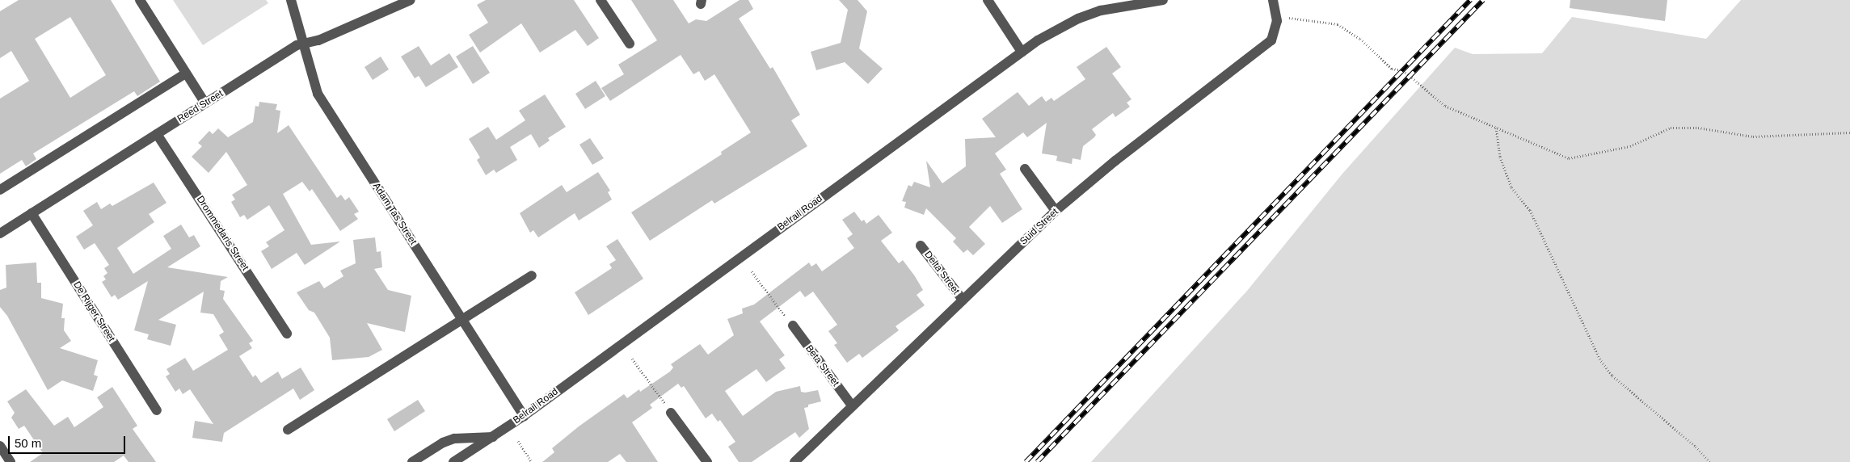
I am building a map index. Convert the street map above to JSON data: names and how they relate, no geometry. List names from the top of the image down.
{
  "streets": {
    "street": [
      "Reed Street",
      "Belrail Road",
      "Adam Tas Street",
      "Suid Street",
      "Drommedaris Street",
      "Delta Street",
      "De Rijger Street",
      "Beta Street"
    ]
  },
  "crossings": [
    ["Reed Street", "Adam Tas Street"],
    ["Reed Street", "Drommedaris Street"],
    ["Reed Street", "De Rijger Street"],
    ["Belrail Road", "Adam Tas Street"],
    ["Suid Street", "Delta Street"],
    ["Suid Street", "Beta Street"]
  ],
  "scale_bar": "50 m"
}
